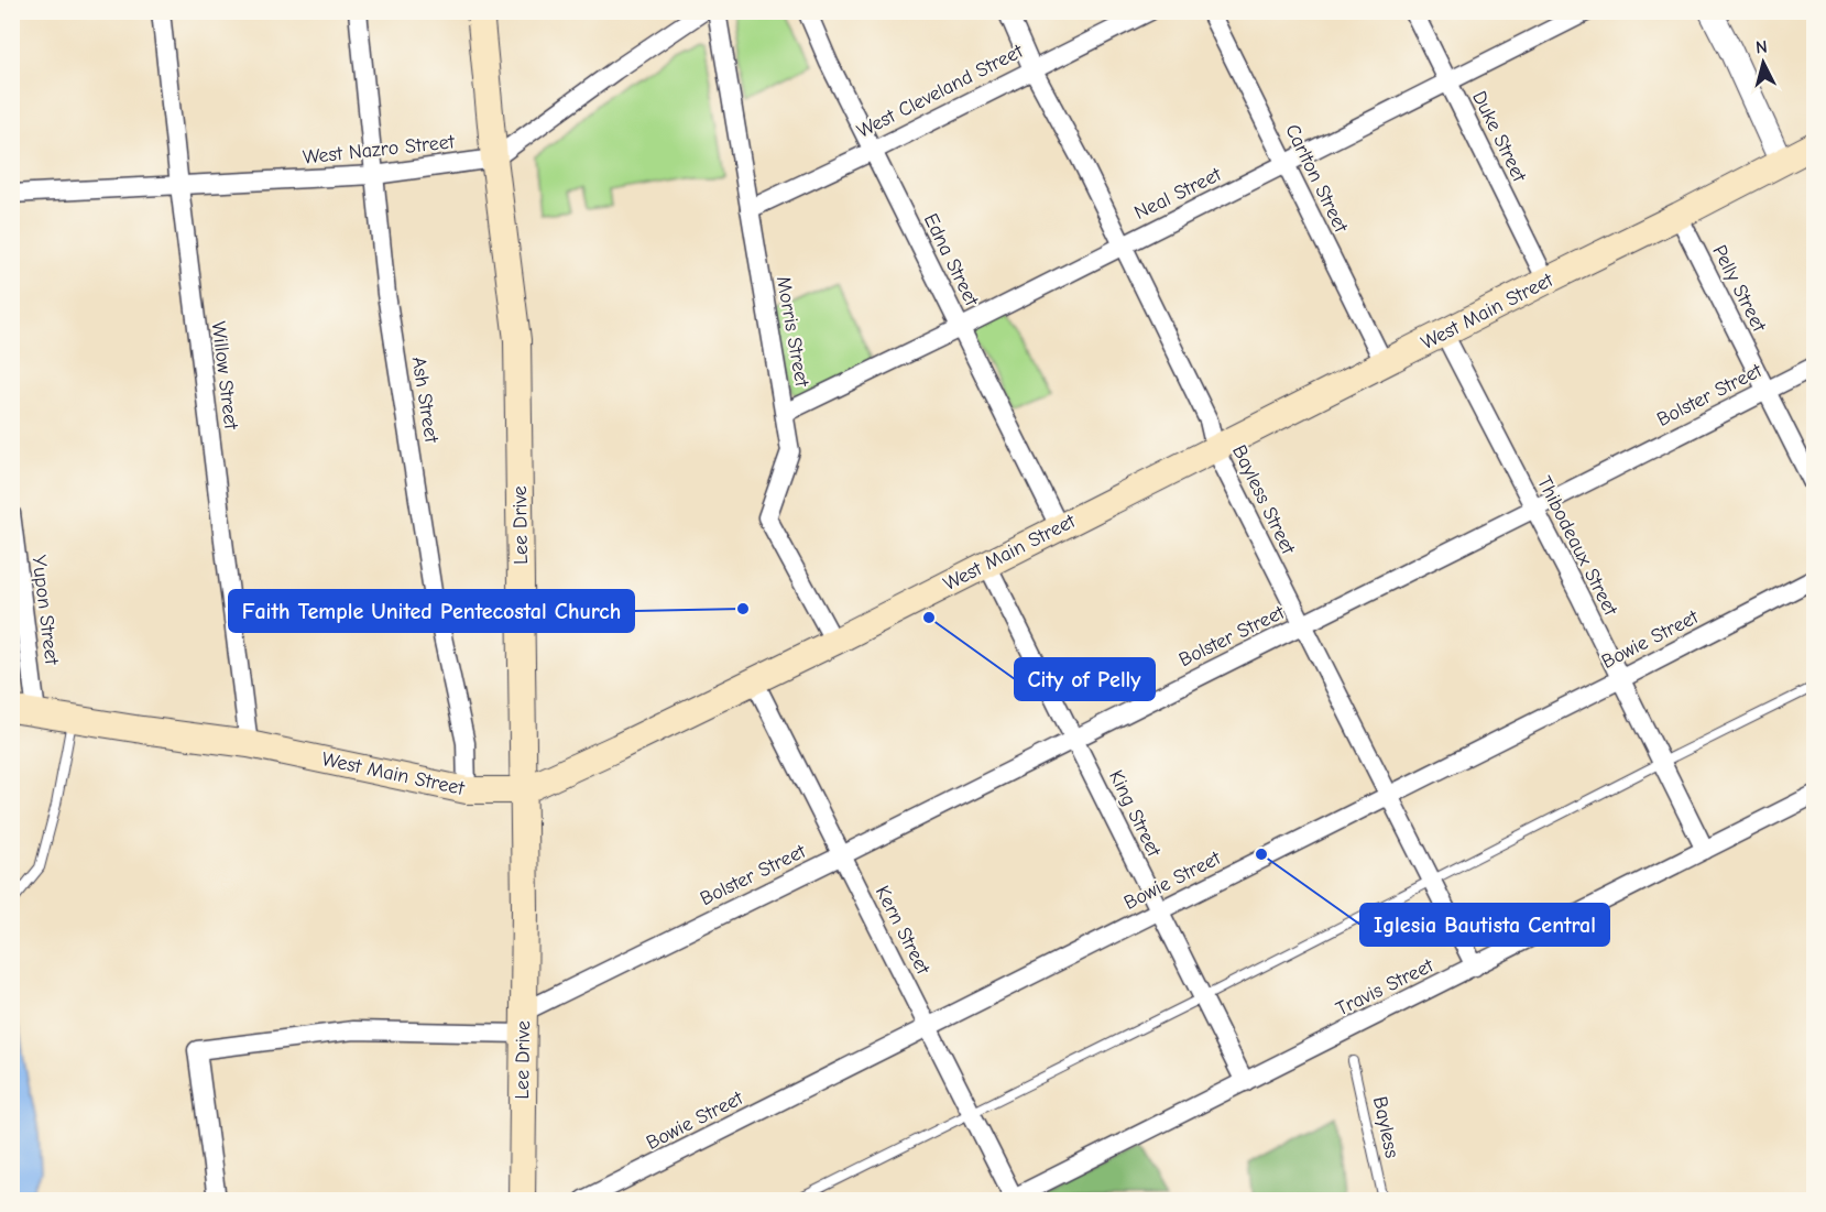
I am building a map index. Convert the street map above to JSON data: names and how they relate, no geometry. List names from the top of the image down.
{
  "streets": {
    "main road": ["West Main Street", "Lee Drive"],
    "street": [
      "West Cleveland Street",
      "Duke Street",
      "West Nazro Street",
      "Carlton Street",
      "Neal Street",
      "Edna Street",
      "Pelly Street",
      "Morris Street",
      "Willow Street",
      "Bolster Street",
      "Ash Street",
      "Bayless Street",
      "Thibodeaux Street",
      "Yupon Street",
      "Bowie Street",
      "King Street",
      "Kern Street",
      "Travis Street"
    ],
    "lane": ["Bayless"]
  },
  "crossings": [
    ["West Cleveland Street", "Edna Street"],
    ["West Cleveland Street", "Morris Street"],
    ["West Cleveland Street", "Bayless Street"],
    ["Duke Street", "Neal Street"],
    ["Duke Street", "West Main Street"],
    ["West Nazro Street", "Willow Street"],
    ["West Nazro Street", "Ash Street"],
    ["West Nazro Street", "Lee Drive"],
    ["Carlton Street", "Neal Street"],
    ["Carlton Street", "West Main Street"],
    ["Neal Street", "Edna Street"],
    ["Neal Street", "Morris Street"],
    ["Neal Street", "Bayless Street"],
    ["Edna Street", "West Main Street"],
    ["Pelly Street", "West Main Street"],
    ["Pelly Street", "Bolster Street"],
    ["West Main Street", "Morris Street"],
    ["West Main Street", "Willow Street"],
    ["West Main Street", "Ash Street"],
    ["West Main Street", "Bayless Street"],
    ["West Main Street", "Lee Drive"],
    ["West Main Street", "Thibodeaux Street"],
    ["West Main Street", "Yupon Street"],
    ["West Main Street", "King Street"],
    ["West Main Street", "Kern Street"],
    ["Bolster Street", "Bayless Street"],
    ["Bolster Street", "Lee Drive"],
    ["Bolster Street", "Thibodeaux Street"],
    ["Bolster Street", "King Street"],
    ["Bolster Street", "Kern Street"],
    ["Bayless Street", "Bowie Street"],
    ["Bayless Street", "Travis Street"],
    ["Thibodeaux Street", "Bowie Street"],
    ["Thibodeaux Street", "Travis Street"],
    ["Bowie Street", "King Street"],
    ["Bowie Street", "Kern Street"],
    ["King Street", "Travis Street"],
    ["Kern Street", "Travis Street"]
  ],
  "places": ["Faith Temple United Pentecostal Church", "City of Pelly", "Iglesia Bautista Central"],
  "north": "top"
}
